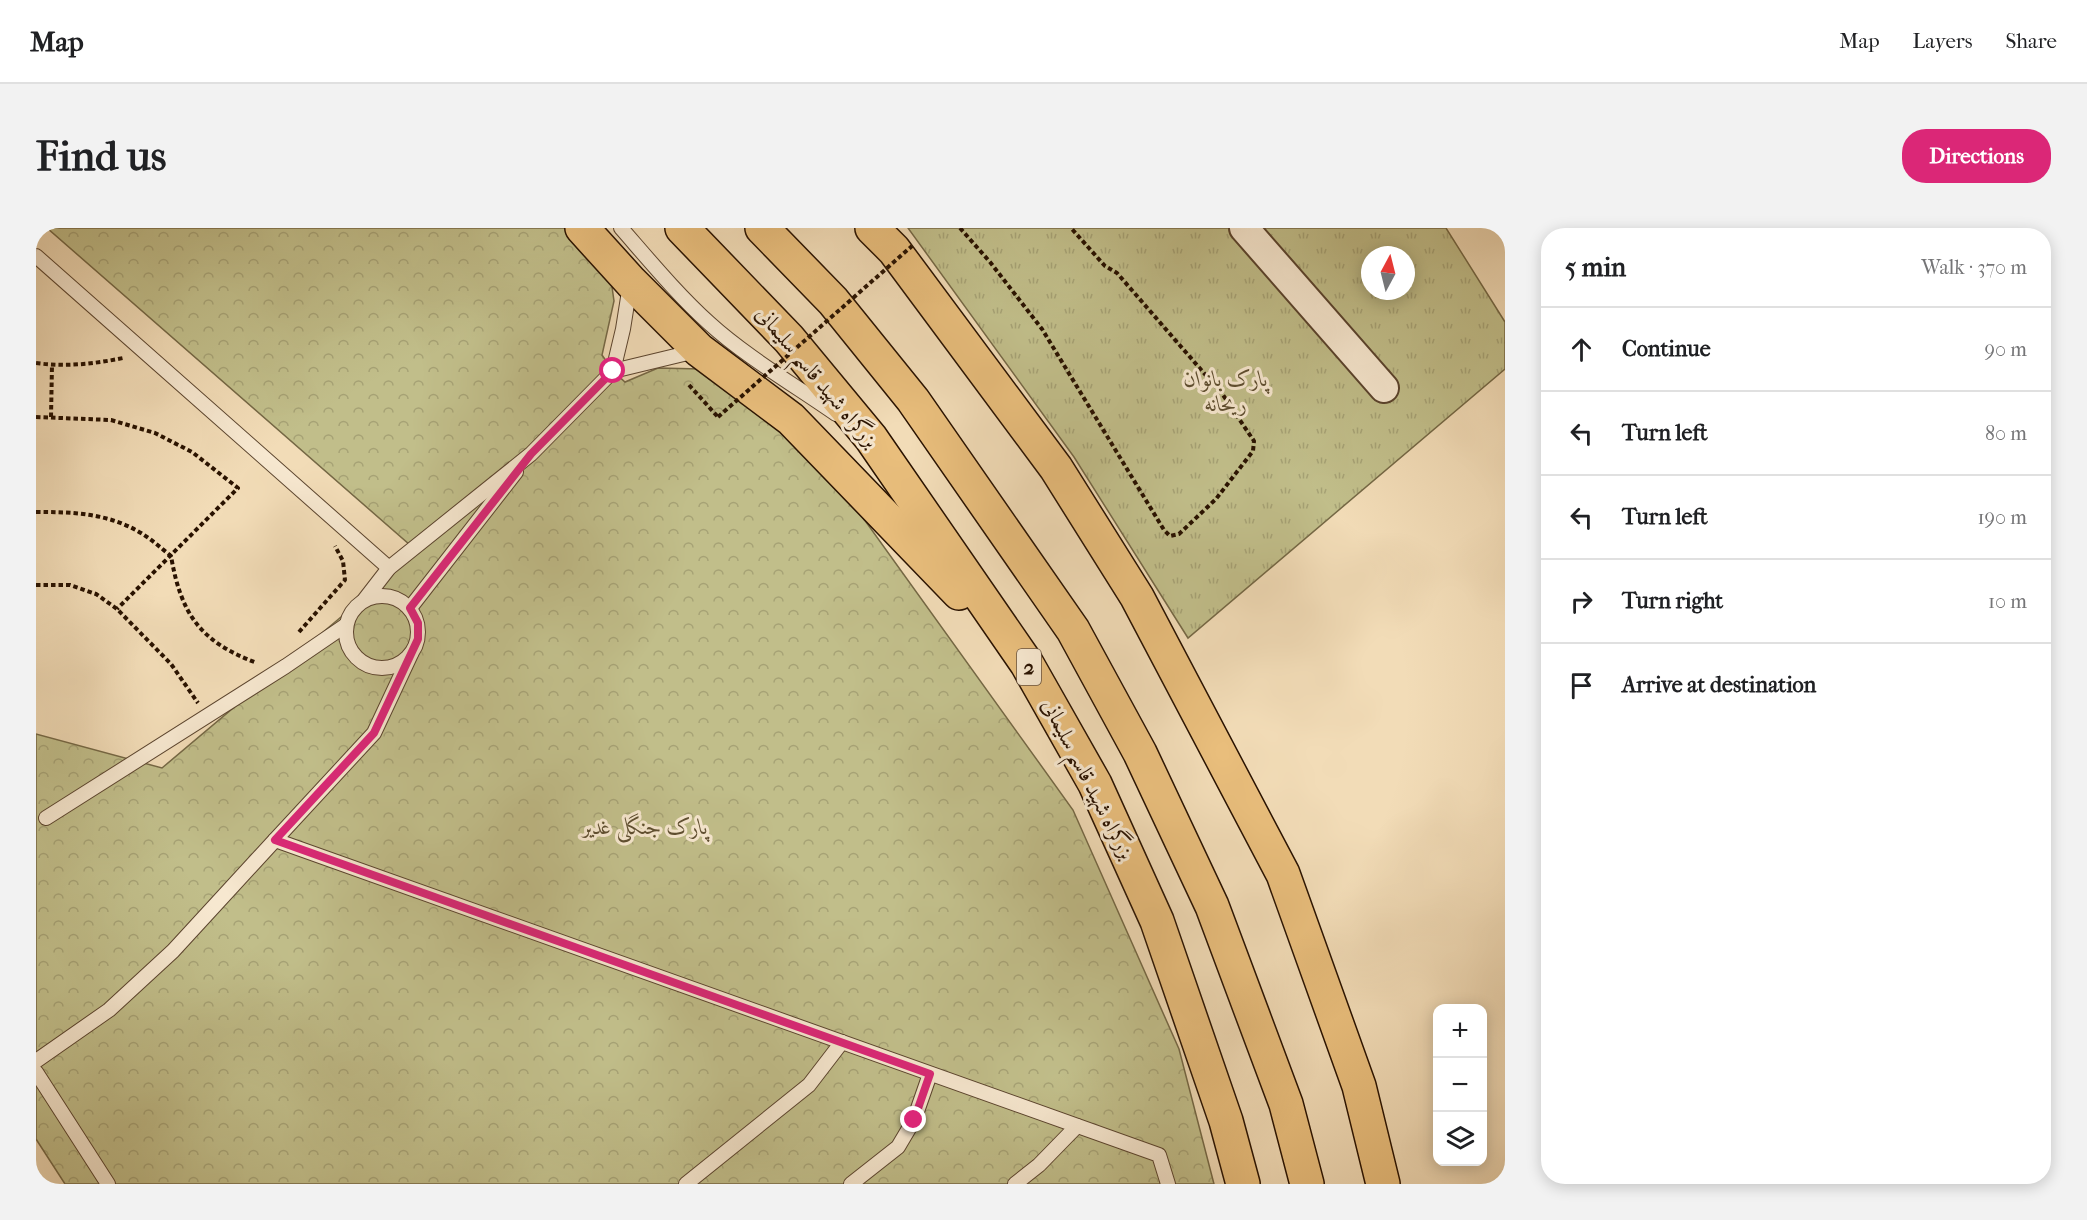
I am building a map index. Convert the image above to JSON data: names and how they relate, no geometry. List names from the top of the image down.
{
  "streets": {
    "highway": ["بزرگراه شهید قاسم سلیمانی", "2"]
  },
  "parks": ["پارک بانوان ریحانه", "پارک جنگلی غدیر"],
  "north": "top",
  "page": {
    "header": "Map",
    "nav": ["Map", "Layers", "Share"],
    "buttons": "Directions",
    "title": "Find us",
    "heading": ["5 min", "Walk · 370 m"],
    "list": [
      ["Continue", "90 m"],
      ["Turn left", "80 m"],
      ["Turn left", "190 m"],
      ["Turn right", "10 m"],
      "Arrive at destination"
    ],
    "map_buttons": ["+", "−"]
  }
}
